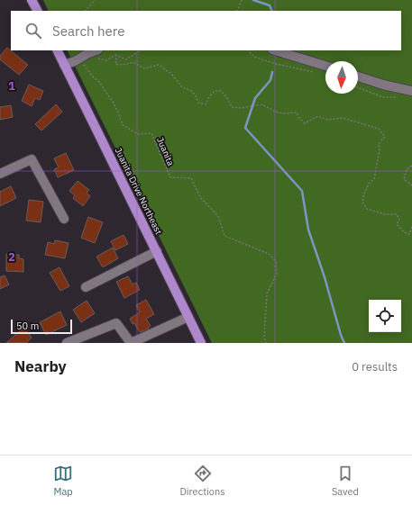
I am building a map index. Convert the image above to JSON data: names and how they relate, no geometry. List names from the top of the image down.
{
  "streets": {
    "main road": ["Juanita Drive Northeast"],
    "path": ["Juanita"]
  },
  "scale_bar": "50 m",
  "north": "bottom",
  "page": {
    "search": "Search here",
    "scale": "50 m",
    "heading": ["Nearby", "0 results"],
    "nav": ["Map", "Directions", "Saved"]
  },
  "grid": {
    "rows": ["1", "2"]
  }
}
